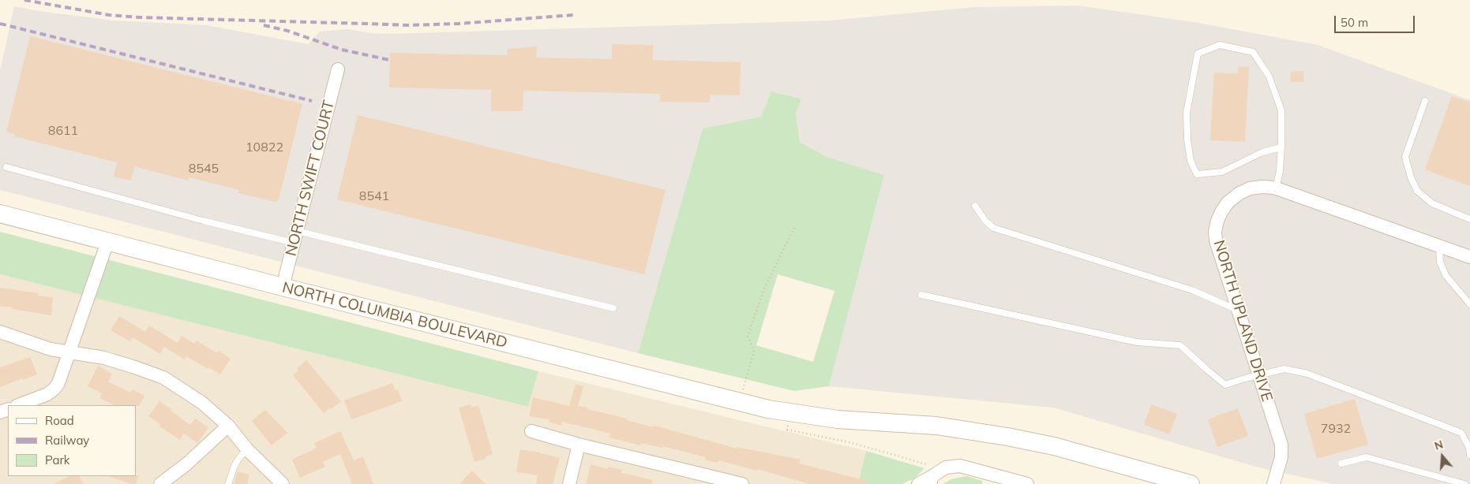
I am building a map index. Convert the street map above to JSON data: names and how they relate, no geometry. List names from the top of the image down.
{
  "streets": {
    "main road": ["NORTH COLUMBIA BOULEVARD"],
    "street": ["NORTH SWIFT COURT", "NORTH UPLAND DRIVE"]
  },
  "crossings": [
    ["NORTH SWIFT COURT", "NORTH COLUMBIA BOULEVARD"]
  ],
  "house_numbers": [
    "8611",
    "10822",
    "8545",
    "8541",
    "7932"
  ],
  "legend": ["Road", "Railway", "Park"],
  "scale_bar": "50 m",
  "north": "top"
}
